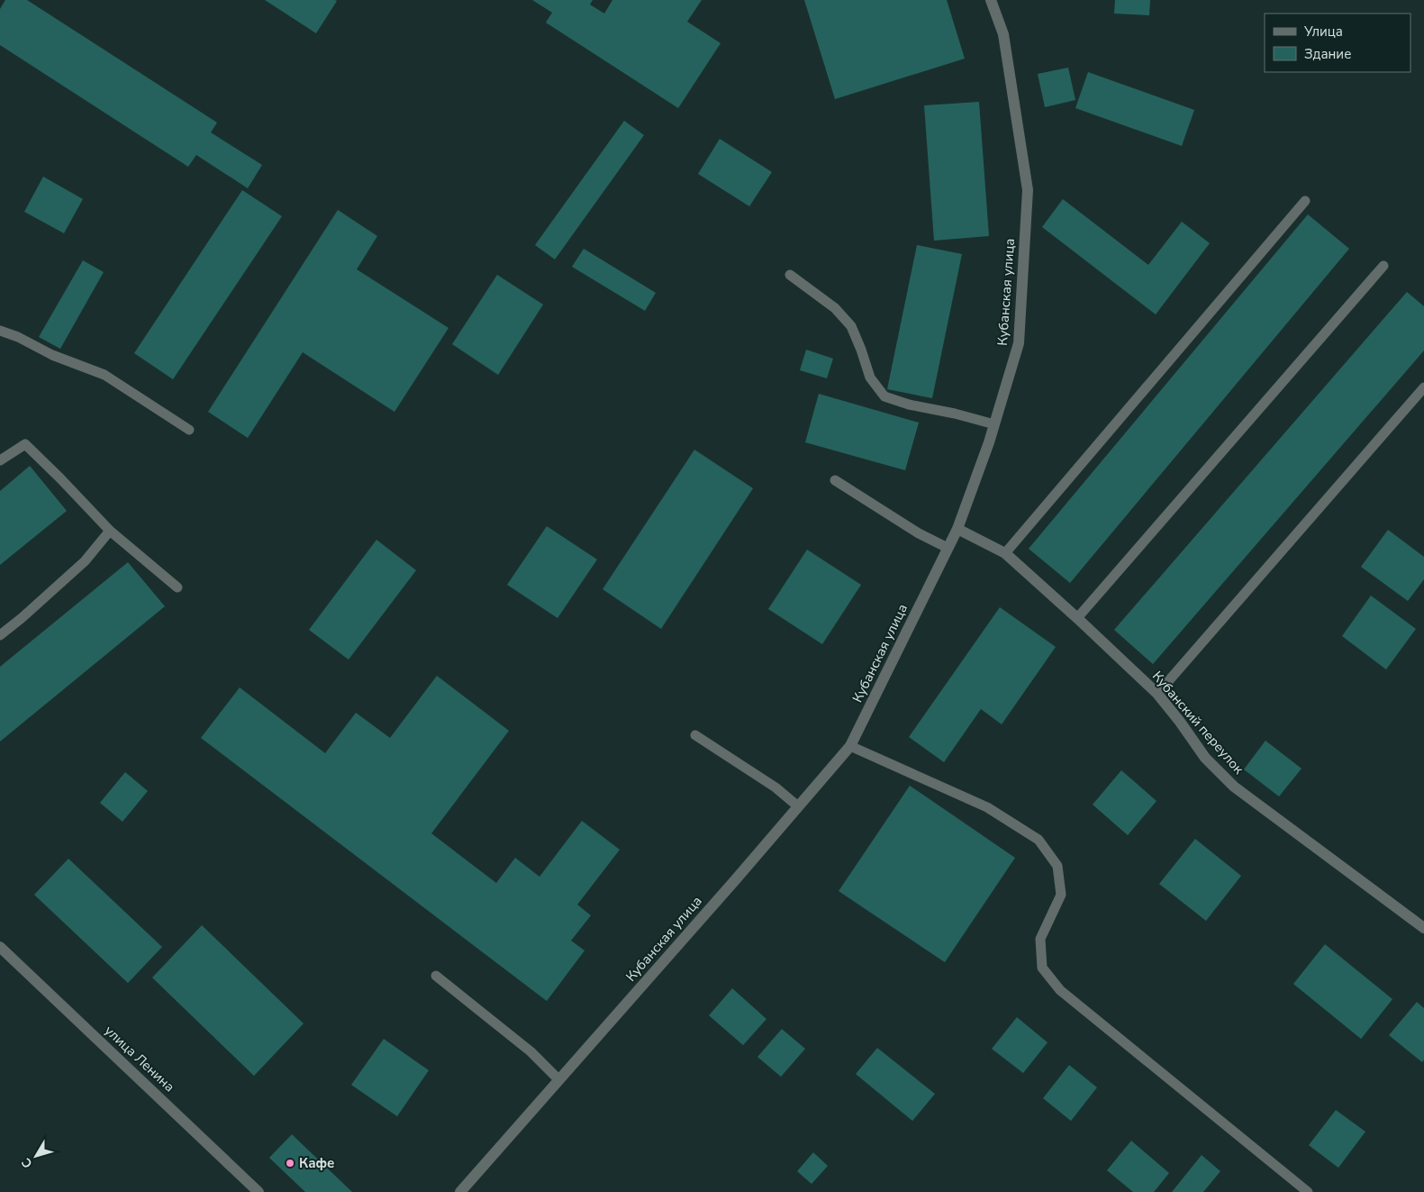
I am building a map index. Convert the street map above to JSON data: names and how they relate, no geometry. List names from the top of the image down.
{
  "streets": {
    "street": ["Кубанская улица", "Кубанский переулок", "улица Ленина"]
  },
  "crossings": [
    ["Кубанская улица", "Кубанский переулок"]
  ],
  "places": ["Кафе"],
  "legend": ["Улица", "Здание"],
  "north": "bottom left"
}
